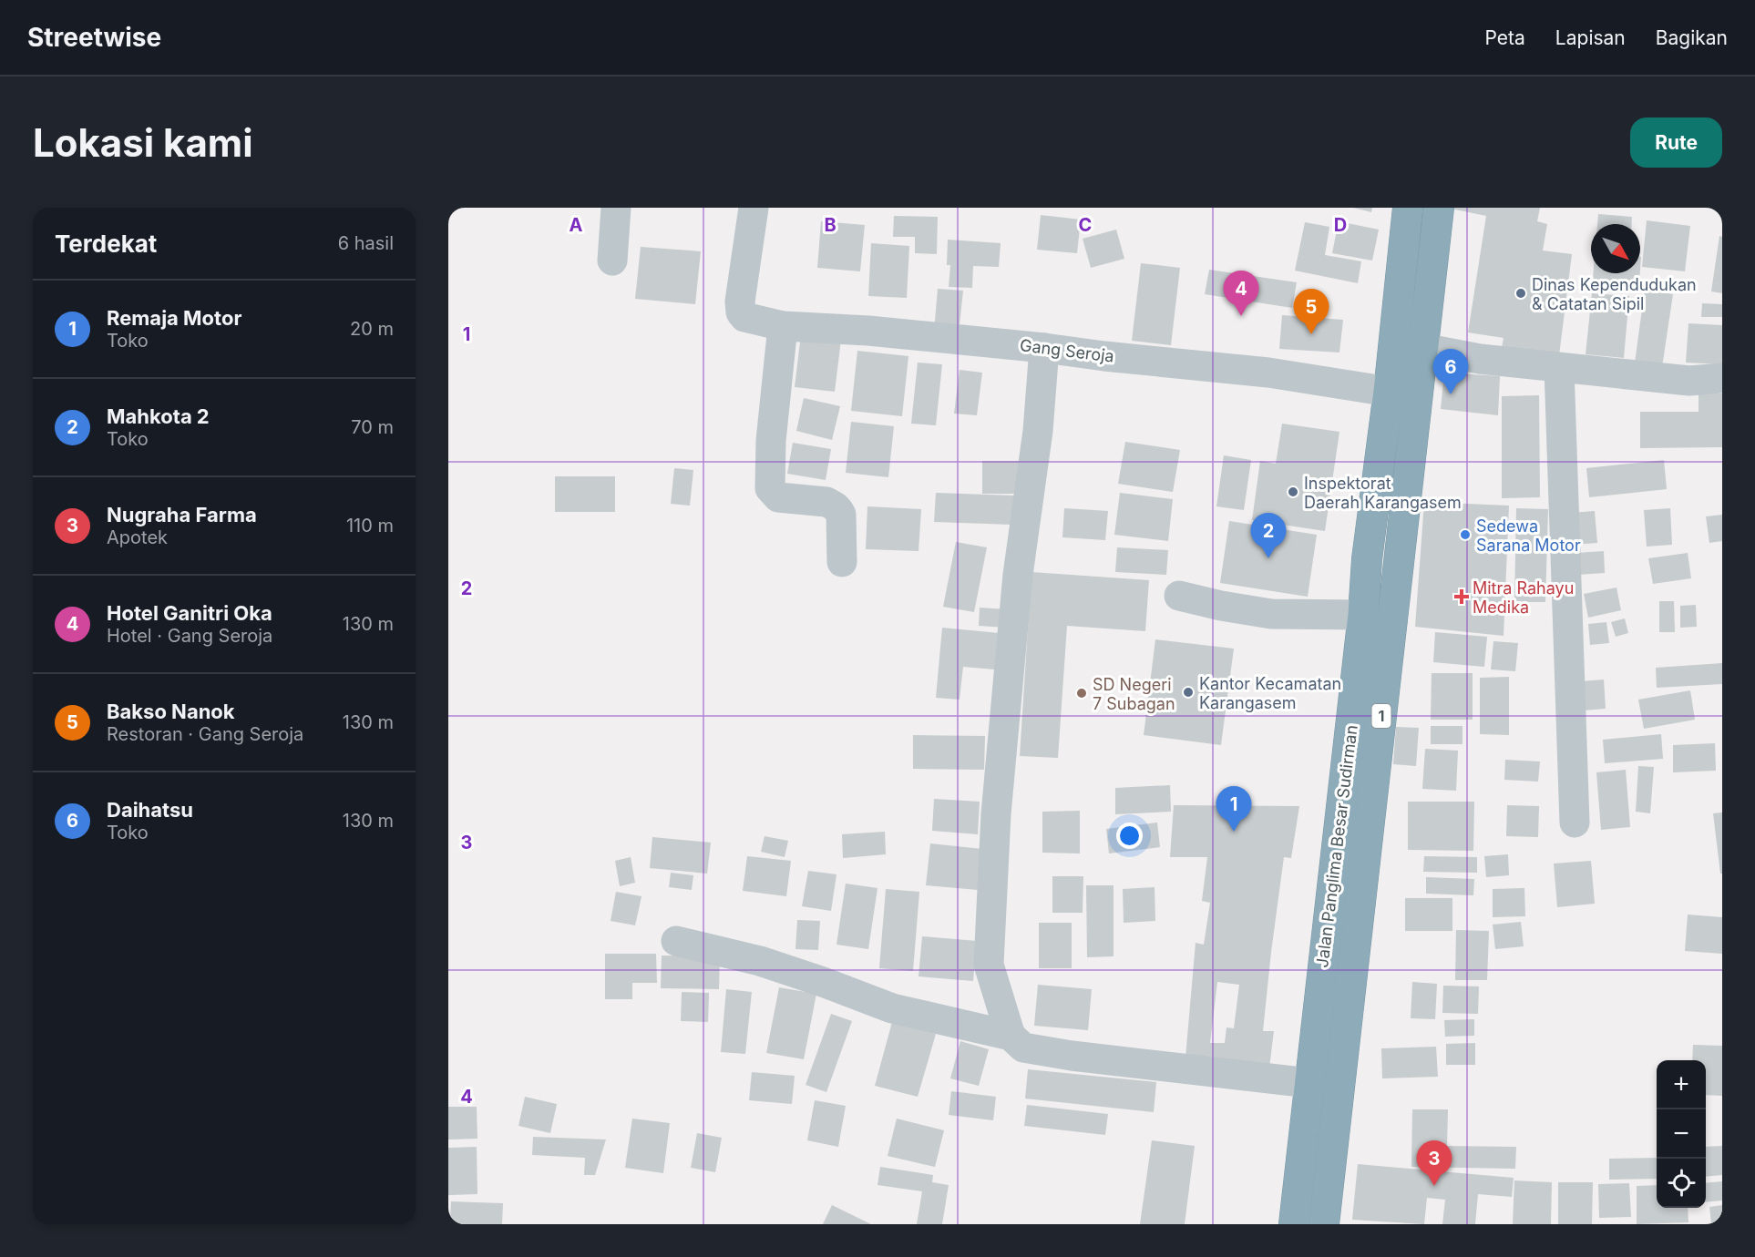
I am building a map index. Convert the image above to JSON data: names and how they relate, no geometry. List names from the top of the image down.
{
  "streets": {
    "highway": ["1", "Jalan Panglima Besar Sudirman"],
    "street": ["Gang Seroja"]
  },
  "crossings": [
    ["Gang Seroja", "Jalan Panglima Besar Sudirman"]
  ],
  "places": {
    "other": [
      "Dinas Kependudukan & Catatan Sipil",
      "Inspektorat Daerah Karangasem",
      "Sedewa Sarana Motor",
      "Kantor Kecamatan Karangasem",
      "SD Negeri 7 Subagan"
    ],
    "health": ["Mitra Rahayu Medika"]
  },
  "north": "bottom right",
  "page": {
    "header": "Streetwise",
    "nav": ["Peta", "Lapisan", "Bagikan"],
    "buttons": "Rute",
    "title": "Lokasi kami",
    "heading": ["Terdekat", "6 hasil"],
    "pins": [
      "4",
      "5",
      "6",
      "2",
      "1",
      "3"
    ],
    "list": [
      {
        "mark": "1",
        "name": "Remaja Motor",
        "note": "Toko",
        "value": "20 m"
      },
      {
        "mark": "2",
        "name": "Mahkota 2",
        "note": "Toko",
        "value": "70 m"
      },
      {
        "mark": "3",
        "name": "Nugraha Farma",
        "note": "Apotek",
        "value": "110 m"
      },
      {
        "mark": "4",
        "name": "Hotel Ganitri Oka",
        "note": "Hotel · Gang Seroja",
        "value": "130 m"
      },
      {
        "mark": "5",
        "name": "Bakso Nanok",
        "note": "Restoran · Gang Seroja",
        "value": "130 m"
      },
      {
        "mark": "6",
        "name": "Daihatsu",
        "note": "Toko",
        "value": "130 m"
      }
    ],
    "map_buttons": ["+", "−"]
  },
  "grid": {
    "columns": [
      "A",
      "B",
      "C",
      "D"
    ],
    "rows": [
      "1",
      "2",
      "3",
      "4"
    ]
  }
}
